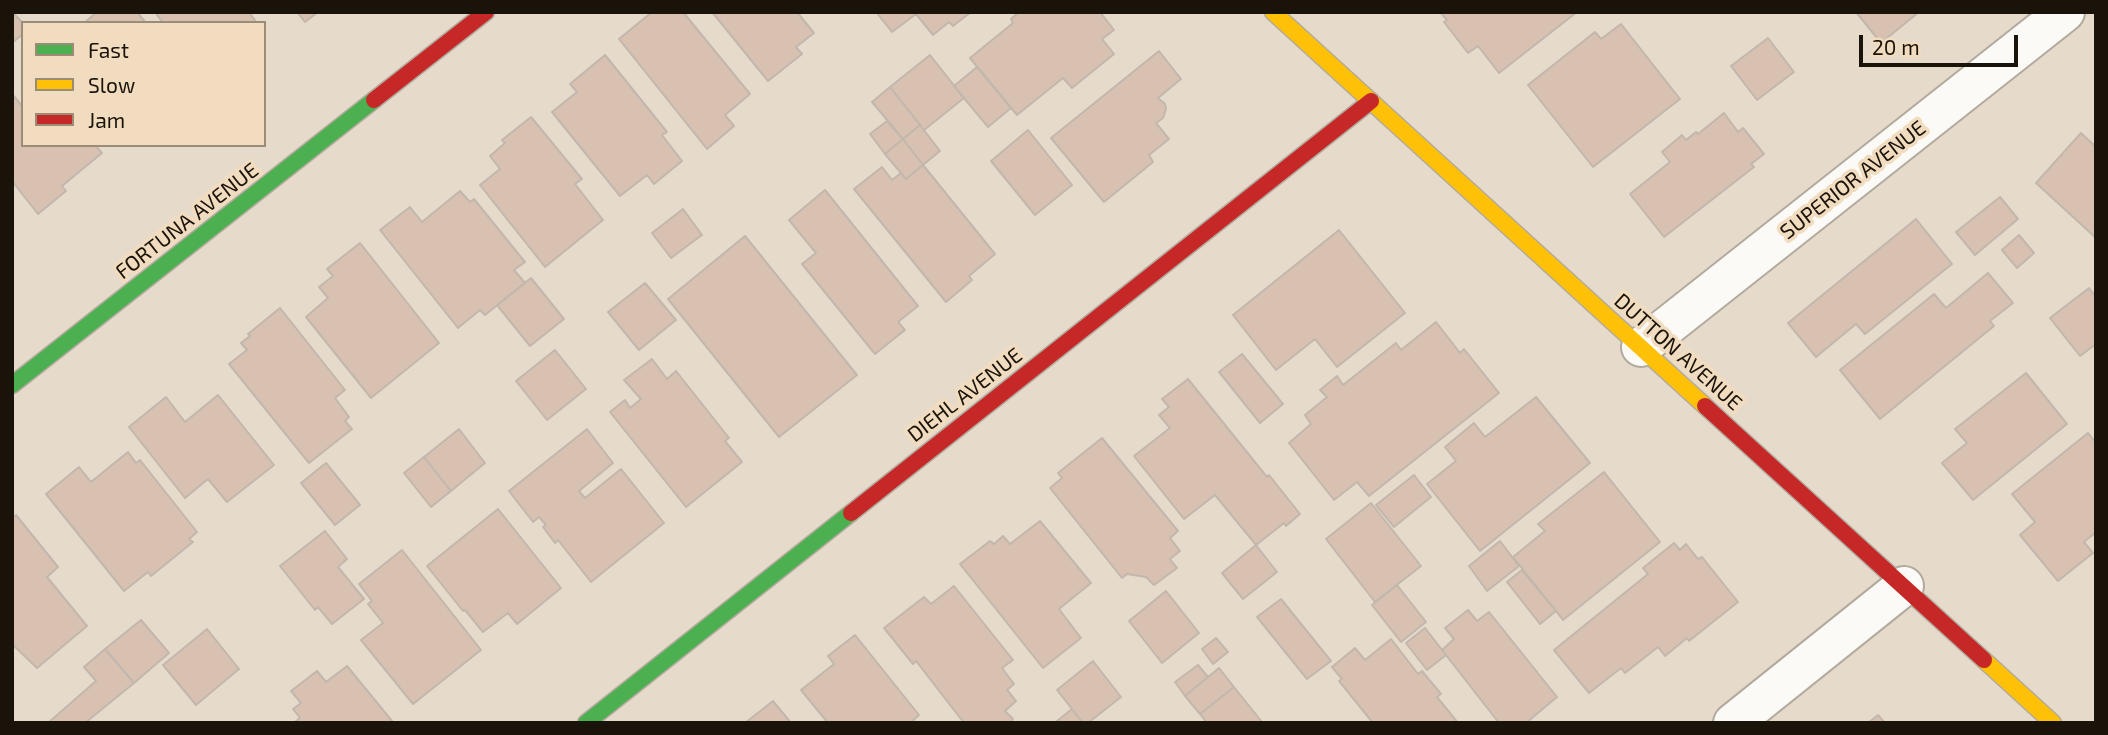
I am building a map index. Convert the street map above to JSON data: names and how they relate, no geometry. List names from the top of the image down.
{
  "streets": {
    "street": [
      "SUPERIOR AVENUE",
      "FORTUNA AVENUE",
      "DUTTON AVENUE",
      "DIEHL AVENUE"
    ]
  },
  "crossings": [
    ["SUPERIOR AVENUE", "DUTTON AVENUE"],
    ["DUTTON AVENUE", "DIEHL AVENUE"]
  ],
  "legend": ["Fast", "Slow", "Jam"],
  "scale_bar": "20 m"
}
